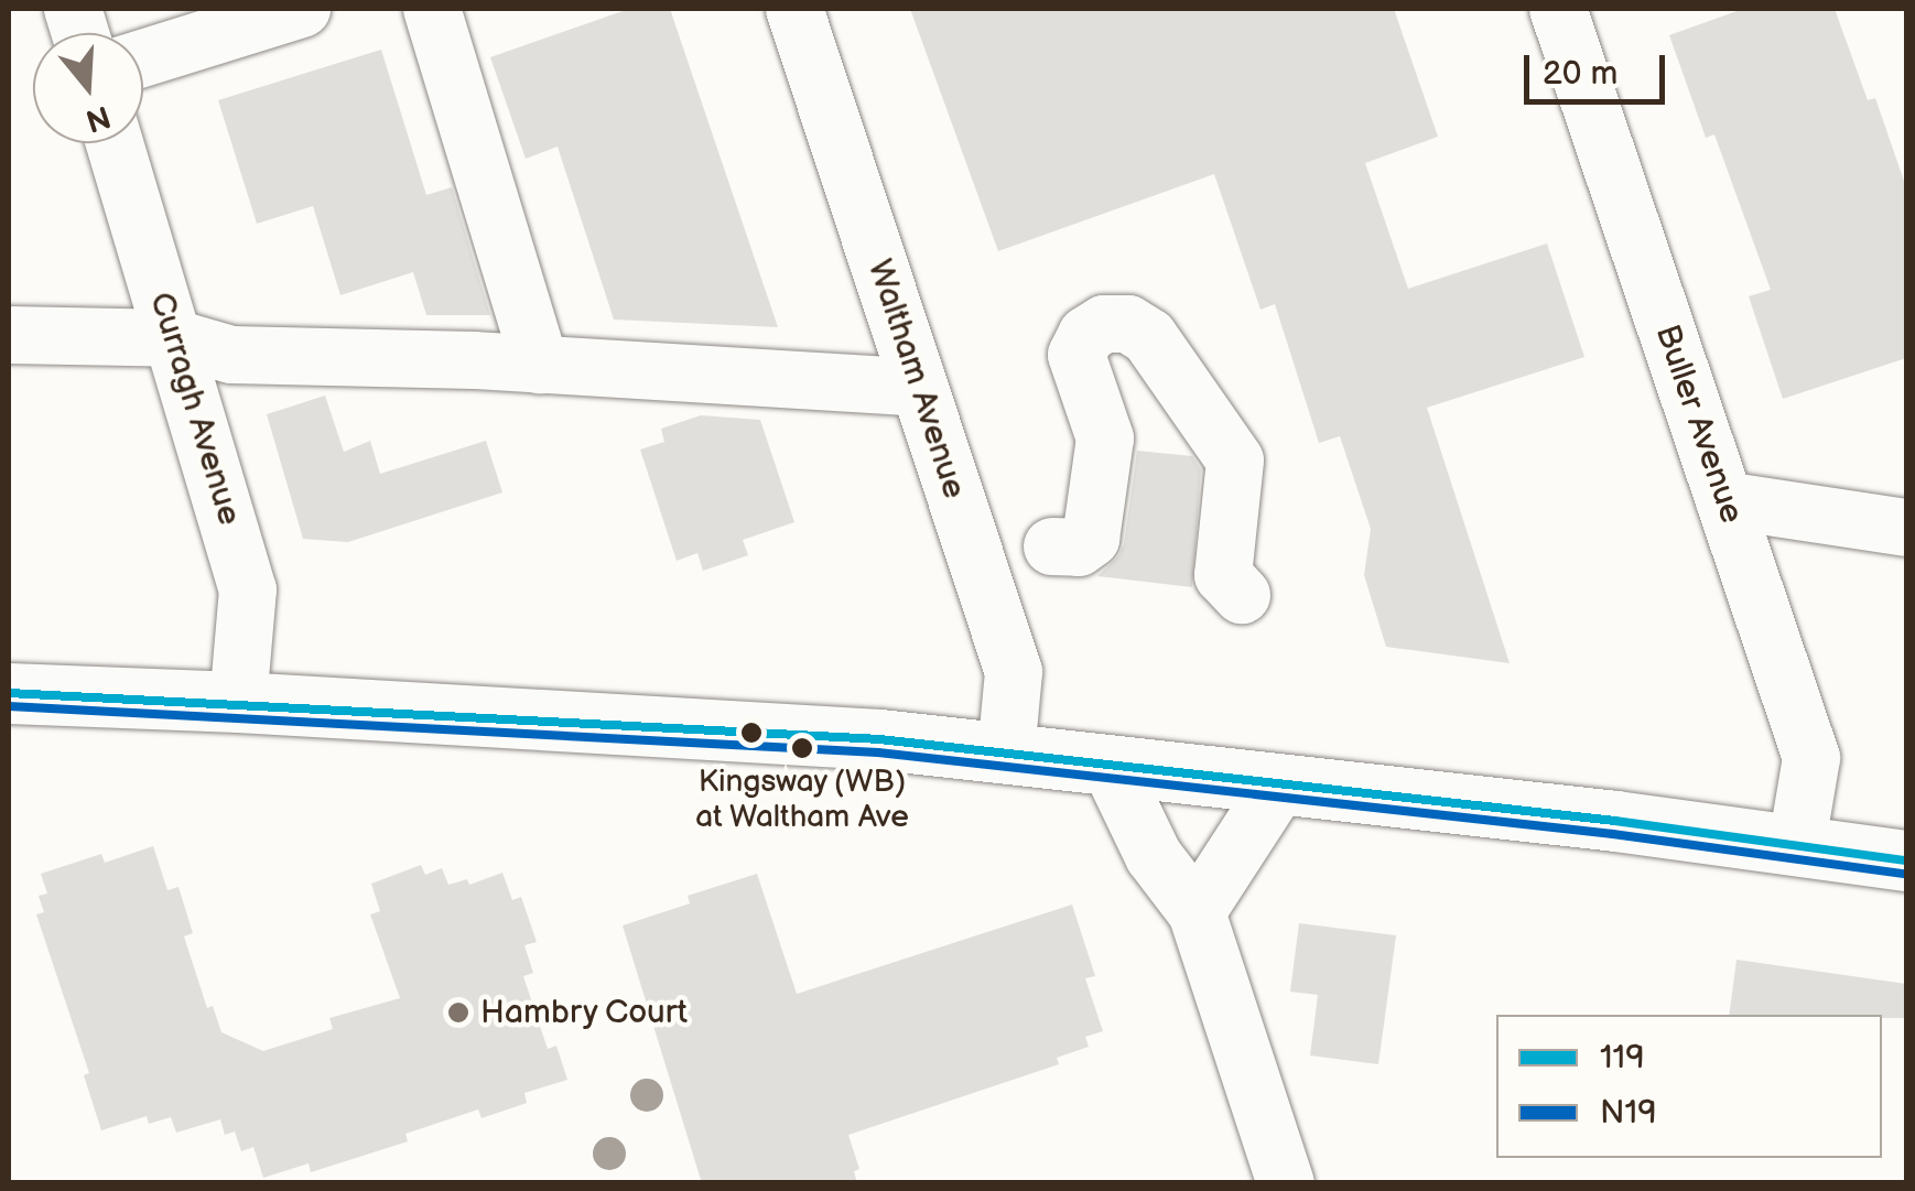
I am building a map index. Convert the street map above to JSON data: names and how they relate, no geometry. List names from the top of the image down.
{
  "streets": {
    "street": ["Waltham Avenue", "Curragh Avenue", "Buller Avenue"]
  },
  "places": ["Kingsway (WB) at Waltham Ave", "Hambry Court"],
  "lines": ["transit line 119", "transit line N19"],
  "legend": ["119", "N19"],
  "scale_bar": "20 m",
  "north": "bottom"
}
